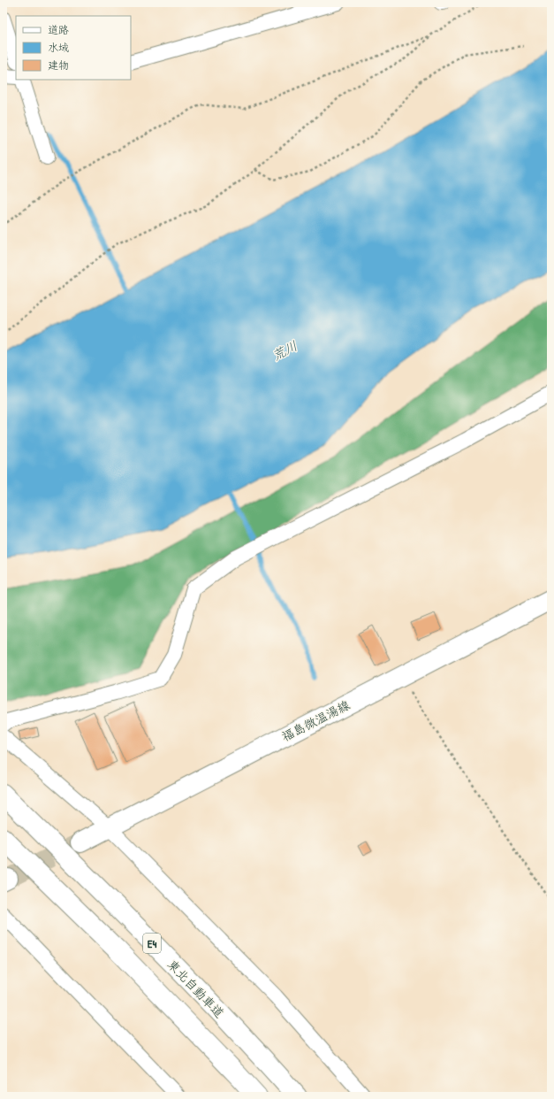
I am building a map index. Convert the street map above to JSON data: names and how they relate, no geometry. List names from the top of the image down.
{
  "streets": {
    "main road": ["福島微温湯線", "E4", "東北自動車道"]
  },
  "water": ["荒川"],
  "legend": ["道路", "水域", "建物"]
}
